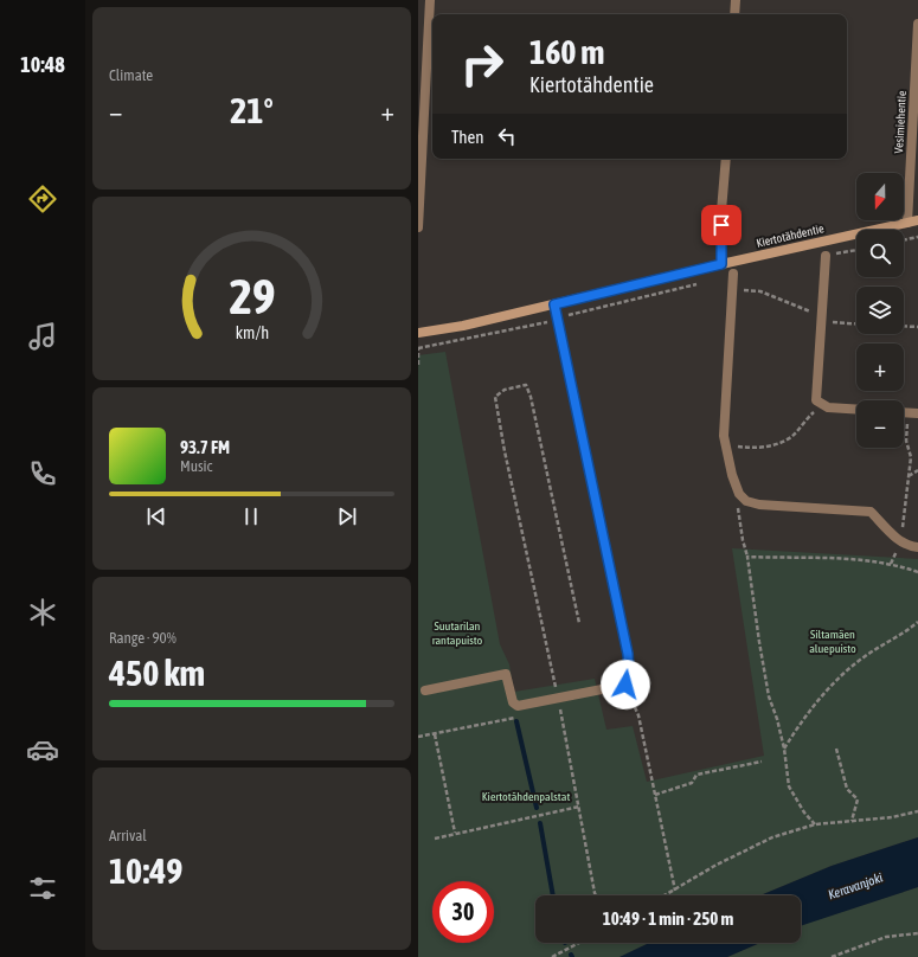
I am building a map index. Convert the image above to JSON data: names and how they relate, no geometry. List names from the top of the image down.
{
  "streets": {
    "street": ["Vesimiehentie", "Kiertotähdentie"]
  },
  "crossings": [
    ["Vesimiehentie", "Kiertotähdentie"]
  ],
  "water": ["Keravanjoki"],
  "parks": ["Suutarilan rantapuisto", "Siltamäen aluepuisto", "Kiertotähdenpalstat"],
  "north": "bottom",
  "page": {
    "tabs": "10:48",
    "tile": [
      "Climate",
      ["Range · 90%", "450 km"],
      ["Arrival", "10:49"]
    ],
    "turn": ["160 m", "Kiertotähdentie"],
    "heat": ["−", "21°", "+"],
    "then": "Then",
    "map_buttons": ["+", "−"],
    "song": ["93.7 FM", "Music"],
    "limit": "30",
    "trip": "10:49 · 1 min · 250 m",
    "gauge": ["29", "km/h"]
  }
}
